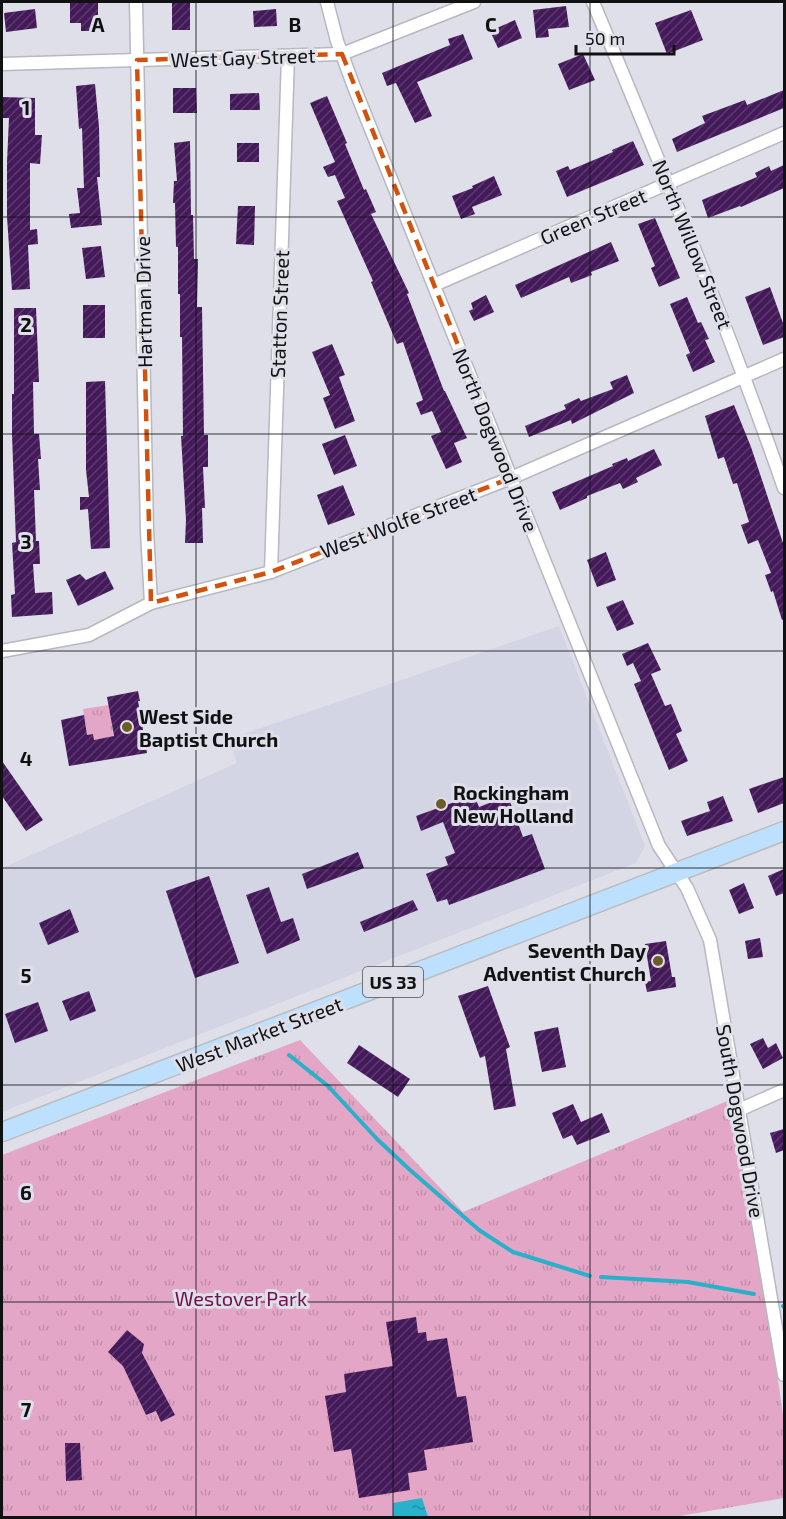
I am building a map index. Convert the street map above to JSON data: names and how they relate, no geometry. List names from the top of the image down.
{
  "streets": {
    "main road": ["US 33", "West Market Street"],
    "street": [
      "West Gay Street",
      "Green Street",
      "North Willow Street",
      "Hartman Drive",
      "Statton Street",
      "North Dogwood Drive",
      "West Wolfe Street",
      "South Dogwood Drive"
    ]
  },
  "crossings": [
    ["West Gay Street", "Hartman Drive"],
    ["West Gay Street", "Statton Street"],
    ["West Gay Street", "North Dogwood Drive"],
    ["Green Street", "North Willow Street"],
    ["Green Street", "North Dogwood Drive"],
    ["North Willow Street", "West Wolfe Street"],
    ["Hartman Drive", "West Wolfe Street"],
    ["Statton Street", "West Wolfe Street"],
    ["North Dogwood Drive", "West Wolfe Street"],
    ["North Dogwood Drive", "West Market Street"],
    ["North Dogwood Drive", "South Dogwood Drive"],
    ["West Market Street", "South Dogwood Drive"]
  ],
  "parks": ["Westover Park"],
  "places": ["West Side Baptist Church", "Rockingham New Holland", "Seventh Day Adventist Church"],
  "scale_bar": "50 m",
  "grid": {
    "columns": ["A", "B", "C"],
    "rows": [
      "1",
      "2",
      "3",
      "4",
      "5",
      "6",
      "7"
    ]
  }
}
